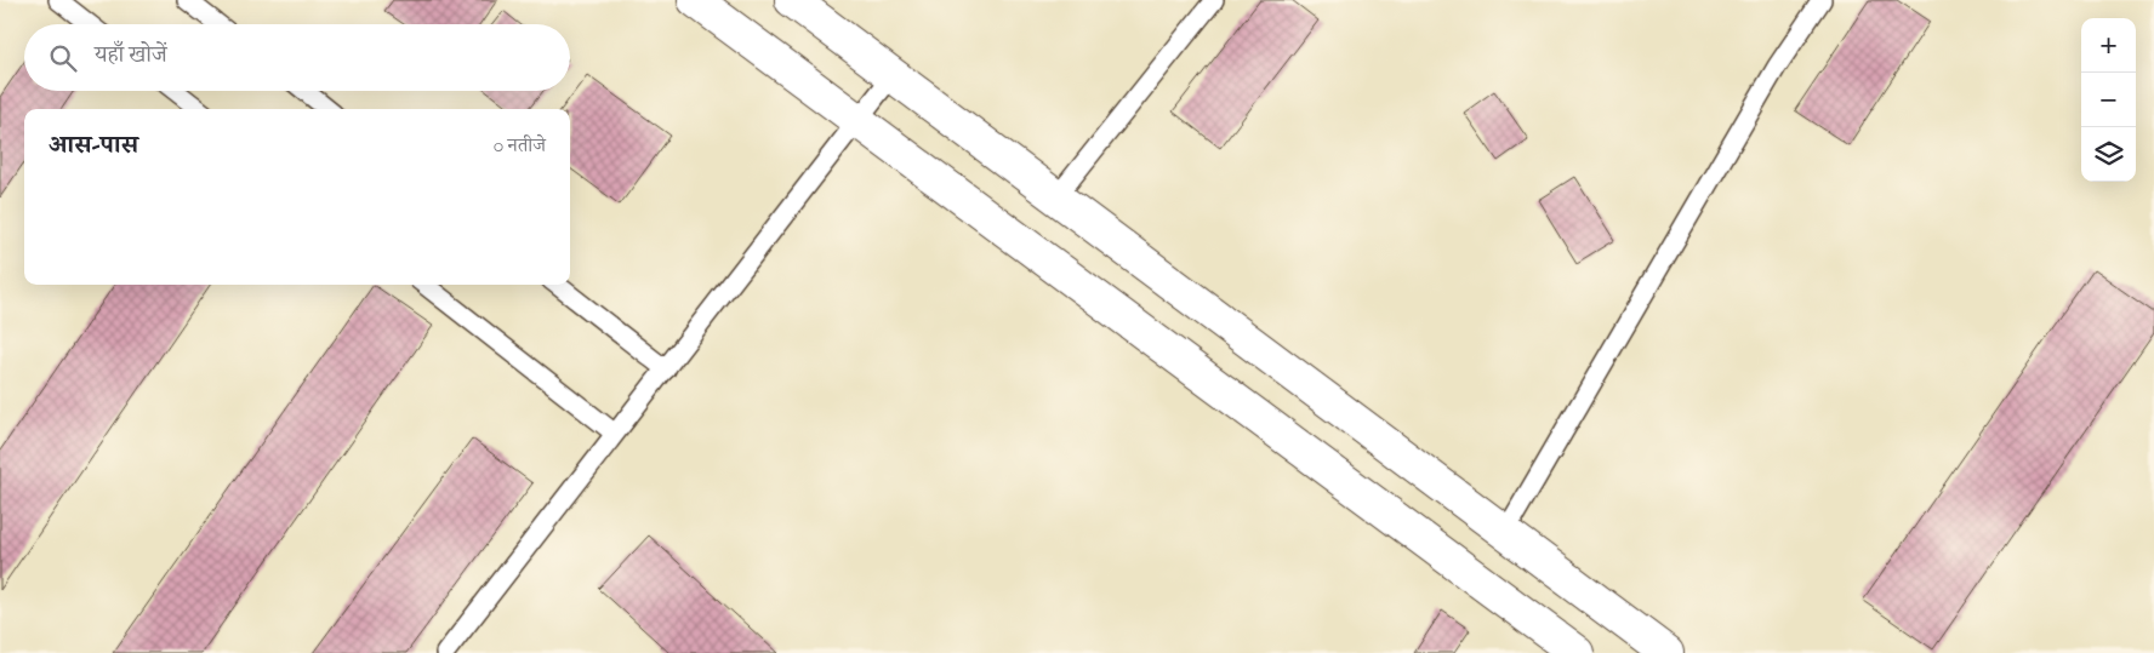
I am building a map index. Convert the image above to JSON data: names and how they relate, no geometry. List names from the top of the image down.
{
  "page": {
    "map_buttons": ["+", "−"],
    "search": "यहाँ खोजें",
    "heading": ["आस-पास", "0 नतीजे"]
  }
}
